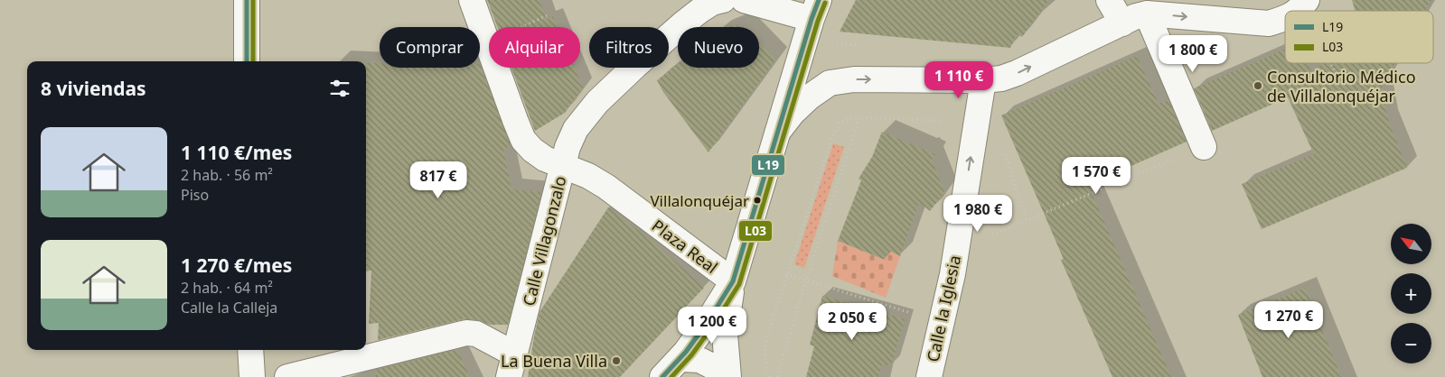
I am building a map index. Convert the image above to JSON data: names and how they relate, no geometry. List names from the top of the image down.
{
  "streets": {
    "street": ["Calle Villagonzalo", "Plaza Real", "Calle la Iglesia"]
  },
  "crossings": [
    ["Calle Villagonzalo", "Plaza Real"]
  ],
  "places": ["Consultorio Médico de Villalonquéjar", "Villalonquéjar", "La Buena Villa"],
  "lines": ["transit line L19", "transit line L03"],
  "legend": ["L19", "L03"],
  "north": "top left",
  "page": {
    "chip": [
      "Comprar",
      "Alquilar",
      "Filtros",
      "Nuevo"
    ],
    "price": [
      "1 800 €",
      "1 110 €",
      "1 570 €",
      "817 €",
      "1 980 €",
      "1 270 €",
      "2 050 €",
      "1 200 €"
    ],
    "heading": "8 viviendas",
    "list": [
      {
        "name": "1 110 €/mes",
        "note": "2 hab. · 56 m² · Piso"
      },
      {
        "name": "1 270 €/mes",
        "note": "2 hab. · 64 m² · Calle la Calleja"
      }
    ],
    "map_buttons": ["+", "−"]
  }
}
